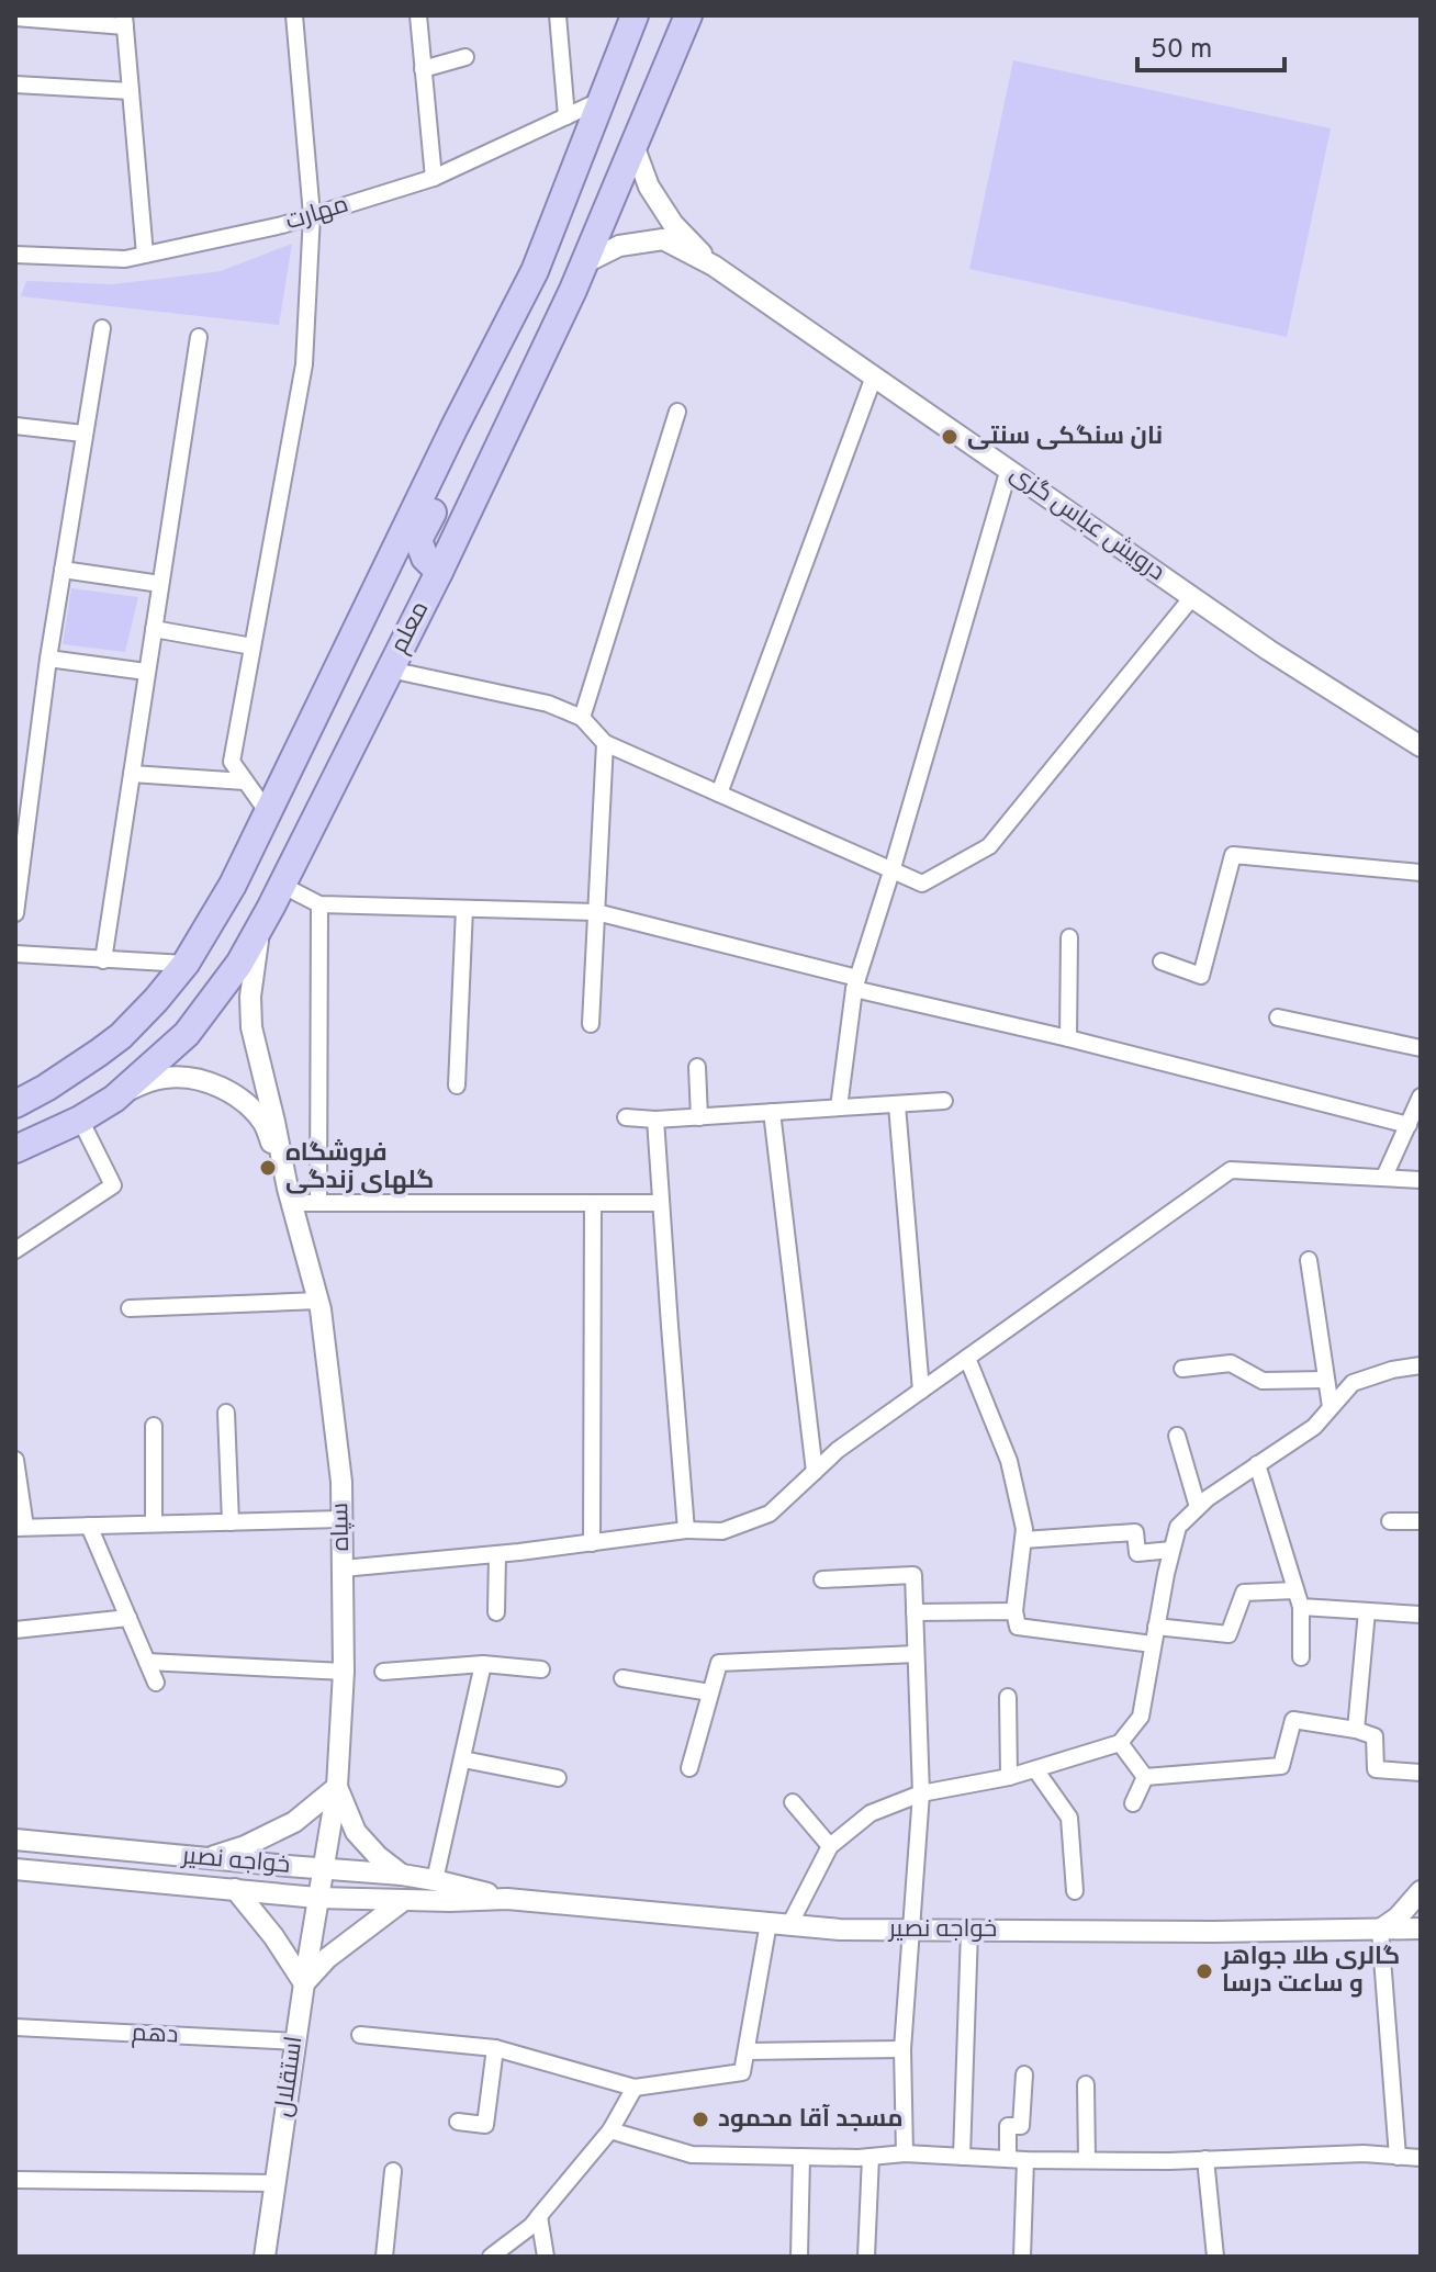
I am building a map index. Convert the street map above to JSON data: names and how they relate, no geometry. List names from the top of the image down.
{
  "streets": {
    "main road": ["معلم"],
    "street": [
      "مهارت",
      "درویش عباس گزی",
      "سپاه",
      "خواجه نصیر",
      "دهم",
      "استقلال"
    ]
  },
  "crossings": [
    ["مهارت", "معلم"],
    ["سپاه", "خواجه نصیر"],
    ["سپاه", "استقلال"],
    ["خواجه نصیر", "استقلال"],
    ["دهم", "استقلال"]
  ],
  "places": [
    "نان سنگکی سنتی",
    "فروشگاه گلهای زندگی",
    "گالری طلا جواهر و ساعت درسا",
    "مسجد آقا محمود"
  ],
  "scale_bar": "50 m"
}
